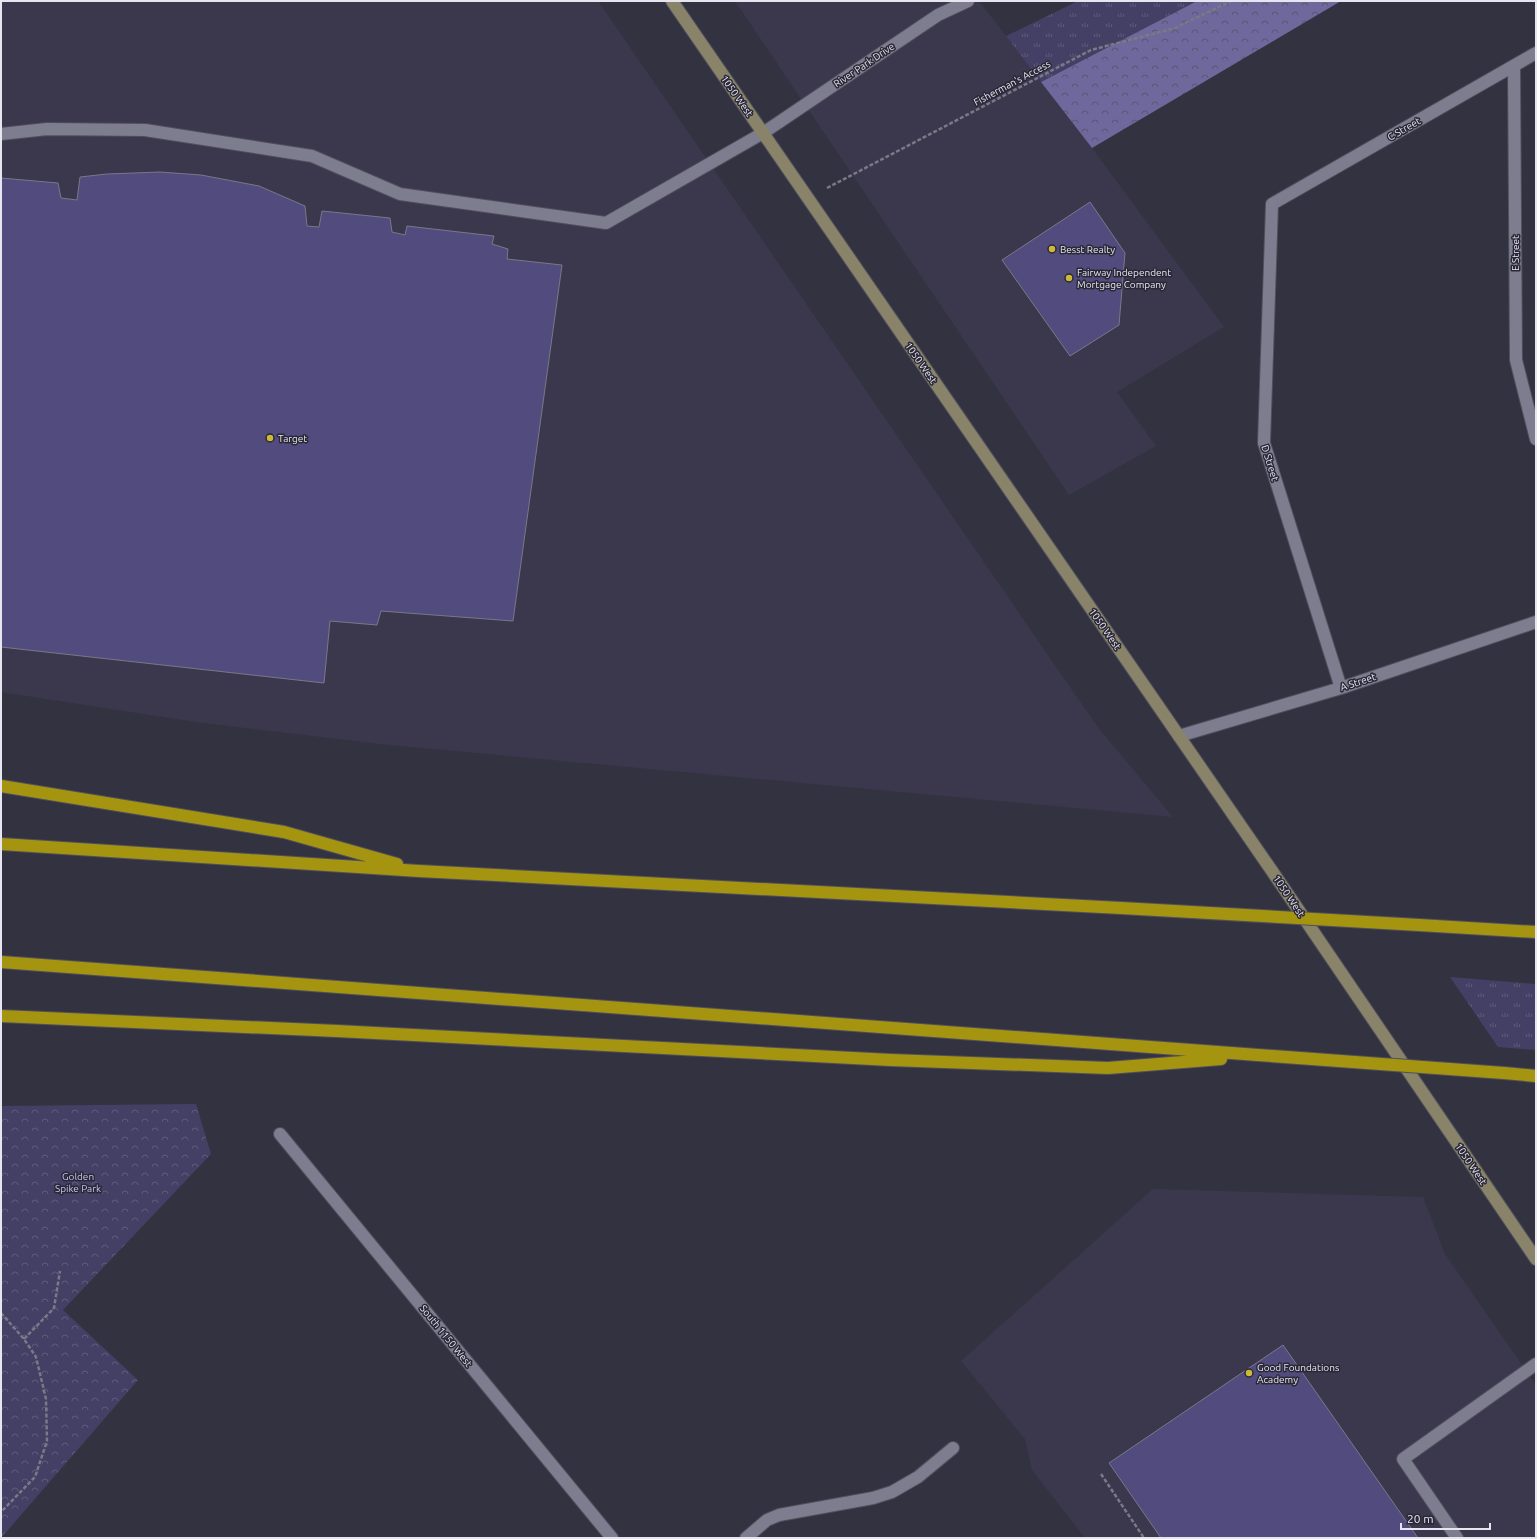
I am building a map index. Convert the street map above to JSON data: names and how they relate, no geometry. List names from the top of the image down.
{
  "streets": {
    "main road": ["1050 West"],
    "street": [
      "River Park Drive",
      "C Street",
      "E Street",
      "D Street",
      "A Street",
      "South 1150 West"
    ],
    "path": ["Fisherman's Access"]
  },
  "crossings": [
    ["River Park Drive", "1050 West"],
    ["Fisherman's Access", "1050 West"],
    ["1050 West", "A Street"],
    ["C Street", "E Street"],
    ["C Street", "D Street"],
    ["D Street", "A Street"]
  ],
  "parks": ["Golden Spike Park"],
  "places": [
    "Besst Realty",
    "Fairway Independent Mortgage Company",
    "Target",
    "Good Foundations Academy"
  ],
  "scale_bar": "20 m"
}
